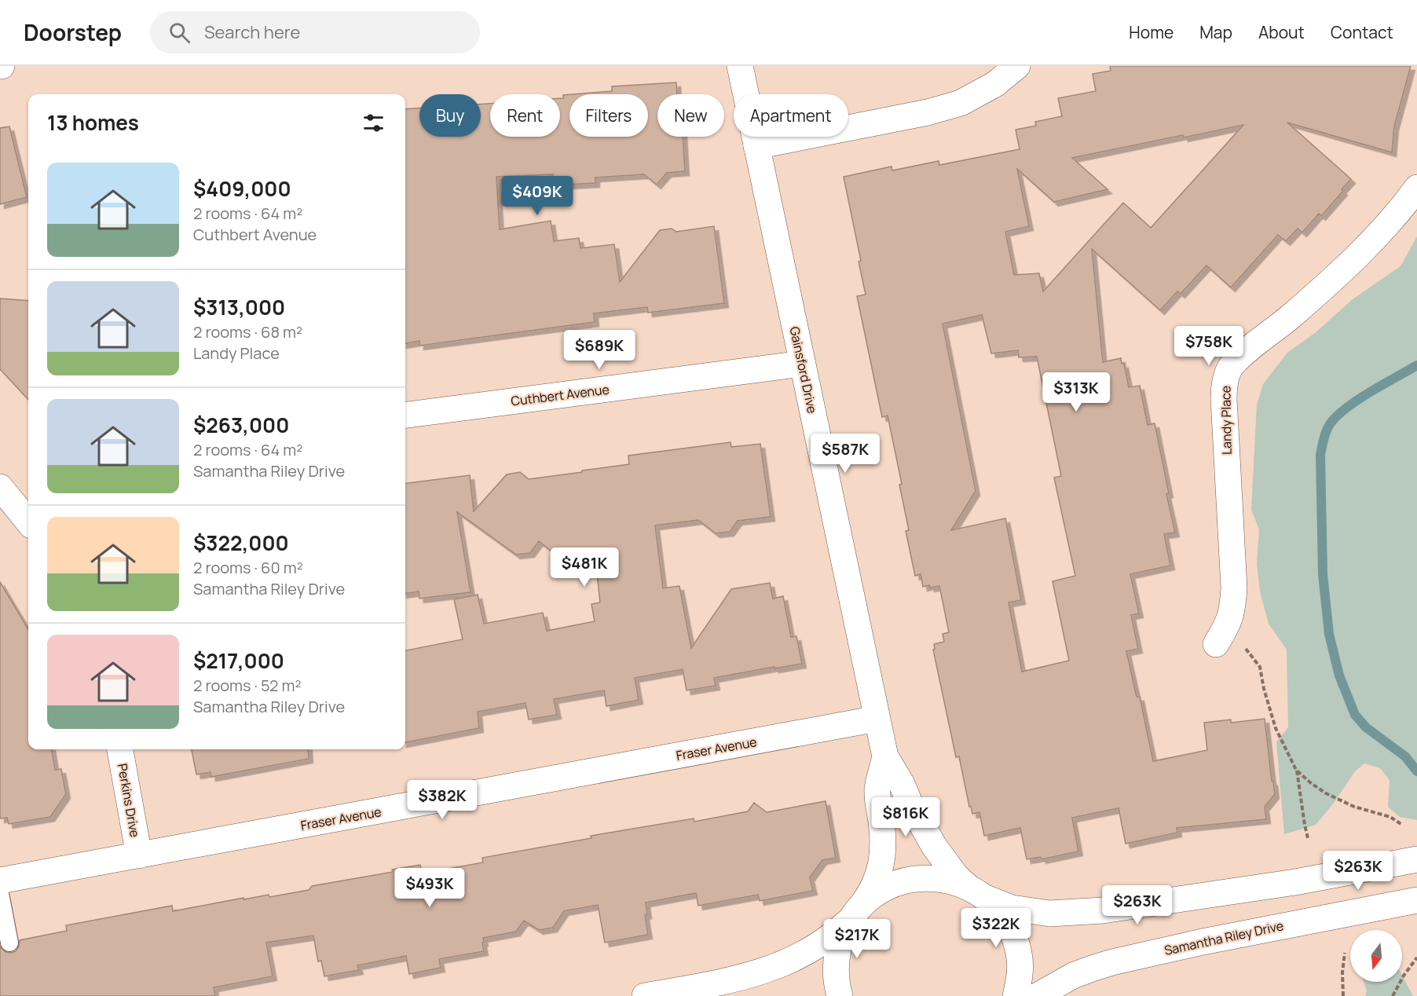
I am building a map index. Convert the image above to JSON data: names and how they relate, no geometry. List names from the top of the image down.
{
  "streets": {
    "street": [
      "Gainsford Drive",
      "Cuthbert Avenue",
      "Landy Place",
      "Fraser Avenue",
      "Perkins Drive",
      "Samantha Riley Drive"
    ]
  },
  "crossings": [
    ["Gainsford Drive", "Cuthbert Avenue"],
    ["Gainsford Drive", "Fraser Avenue"],
    ["Fraser Avenue", "Perkins Drive"]
  ],
  "north": "bottom",
  "page": {
    "header": "Doorstep",
    "search": "Search here",
    "nav": [
      "Home",
      "Map",
      "About",
      "Contact"
    ],
    "chip": [
      "Buy",
      "Rent",
      "Filters",
      "New",
      "Apartment"
    ],
    "heading": "13 homes",
    "list": [
      {
        "name": "$409,000",
        "note": "2 rooms · 64 m² · Cuthbert Avenue"
      },
      {
        "name": "$313,000",
        "note": "2 rooms · 68 m² · Landy Place"
      },
      {
        "name": "$263,000",
        "note": "2 rooms · 64 m² · Samantha Riley Drive"
      },
      {
        "name": "$322,000",
        "note": "2 rooms · 60 m² · Samantha Riley Drive"
      },
      {
        "name": "$217,000",
        "note": "2 rooms · 52 m² · Samantha Riley Drive"
      }
    ],
    "price": [
      "$409K",
      "$758K",
      "$689K",
      "$313K",
      "$587K",
      "$481K",
      "$382K",
      "$816K",
      "$263K",
      "$493K",
      "$263K",
      "$322K",
      "$217K"
    ]
  }
}
